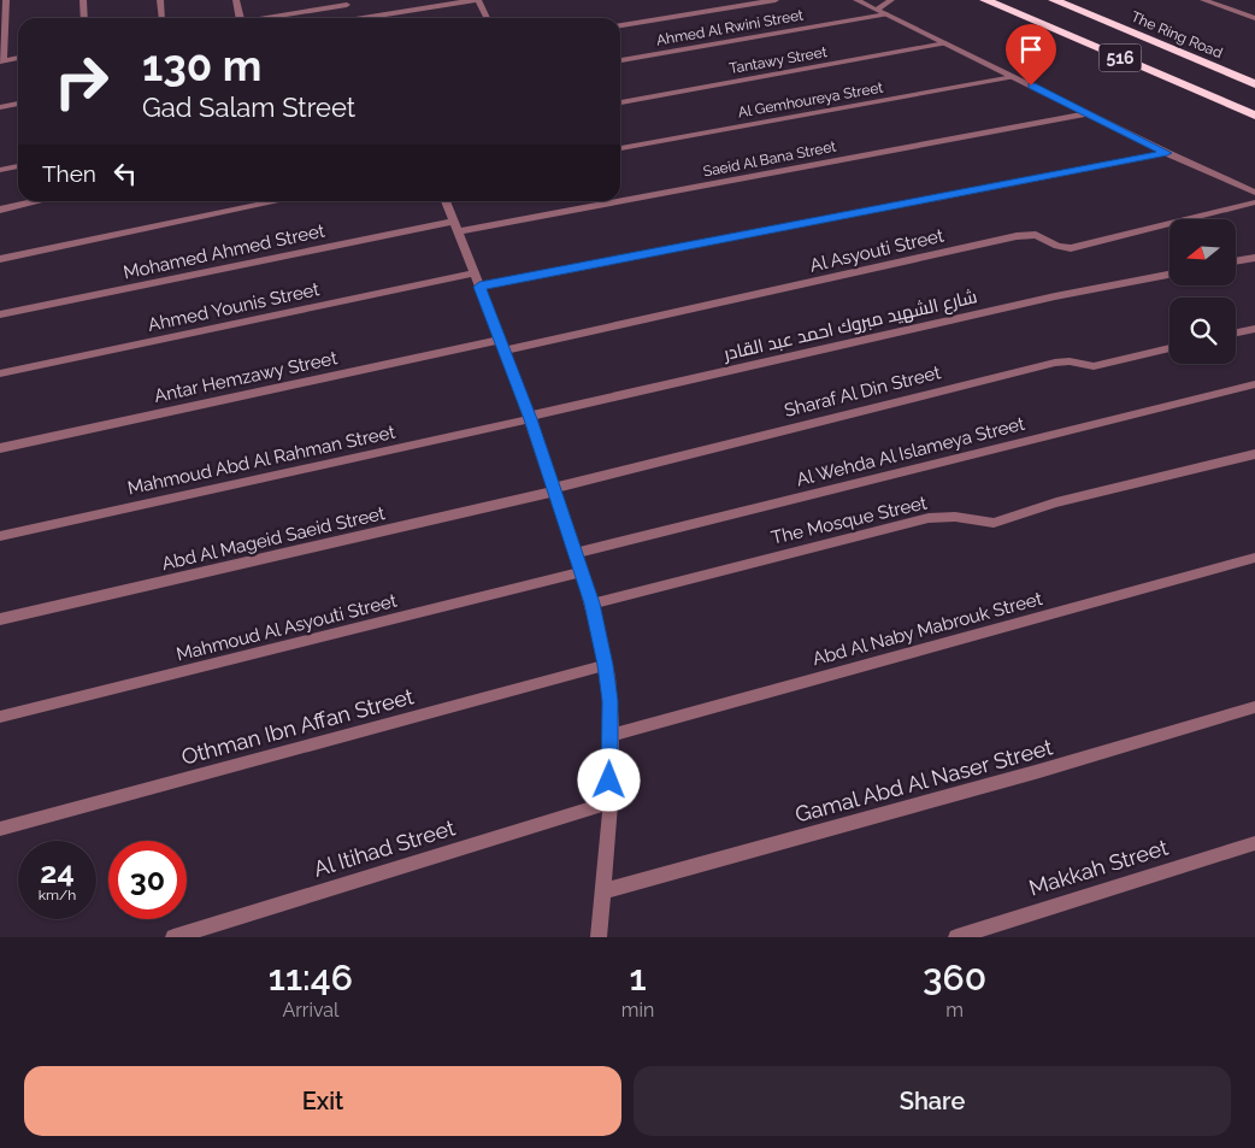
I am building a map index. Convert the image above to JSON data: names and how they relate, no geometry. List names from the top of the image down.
{
  "streets": {
    "highway": ["The Ring Road", "516"],
    "street": [
      "Ahmed Al Rwini Street",
      "Tantawy Street",
      "Al Gemhoureya Street",
      "Saeid Al Bana Street",
      "Al Asyouti Street",
      "Mohamed Ahmed Street",
      "Ahmed Younis Street",
      "شارع الشهيد مبروك احمد عبد القادر",
      "Antar Hemzawy Street",
      "Sharaf Al Din Street",
      "Al Wehda Al Islameya Street",
      "Mahmoud Abd Al Rahman Street",
      "The Mosque Street",
      "Abd Al Mageid Saeid Street",
      "Mahmoud Al Asyouti Street",
      "Abd Al Naby Mabrouk Street",
      "Othman Ibn Affan Street",
      "Gamal Abd Al Naser Street",
      "Al Itihad Street",
      "Makkah Street"
    ]
  },
  "crossings": [
    ["Saeid Al Bana Street", "Mohamed Ahmed Street"],
    ["Al Asyouti Street", "Antar Hemzawy Street"],
    ["شارع الشهيد مبروك احمد عبد القادر", "Mahmoud Abd Al Rahman Street"],
    ["Sharaf Al Din Street", "Abd Al Mageid Saeid Street"]
  ],
  "north": "left",
  "page": {
    "turn": ["130 m", "Gad Salam Street"],
    "then": "Then",
    "speed": "24 km/h",
    "limit": "30",
    "eta": [
      "11:46",
      "Arrival",
      "1",
      "min",
      "360",
      "m"
    ],
    "buttons": ["Exit", "Share"]
  }
}
